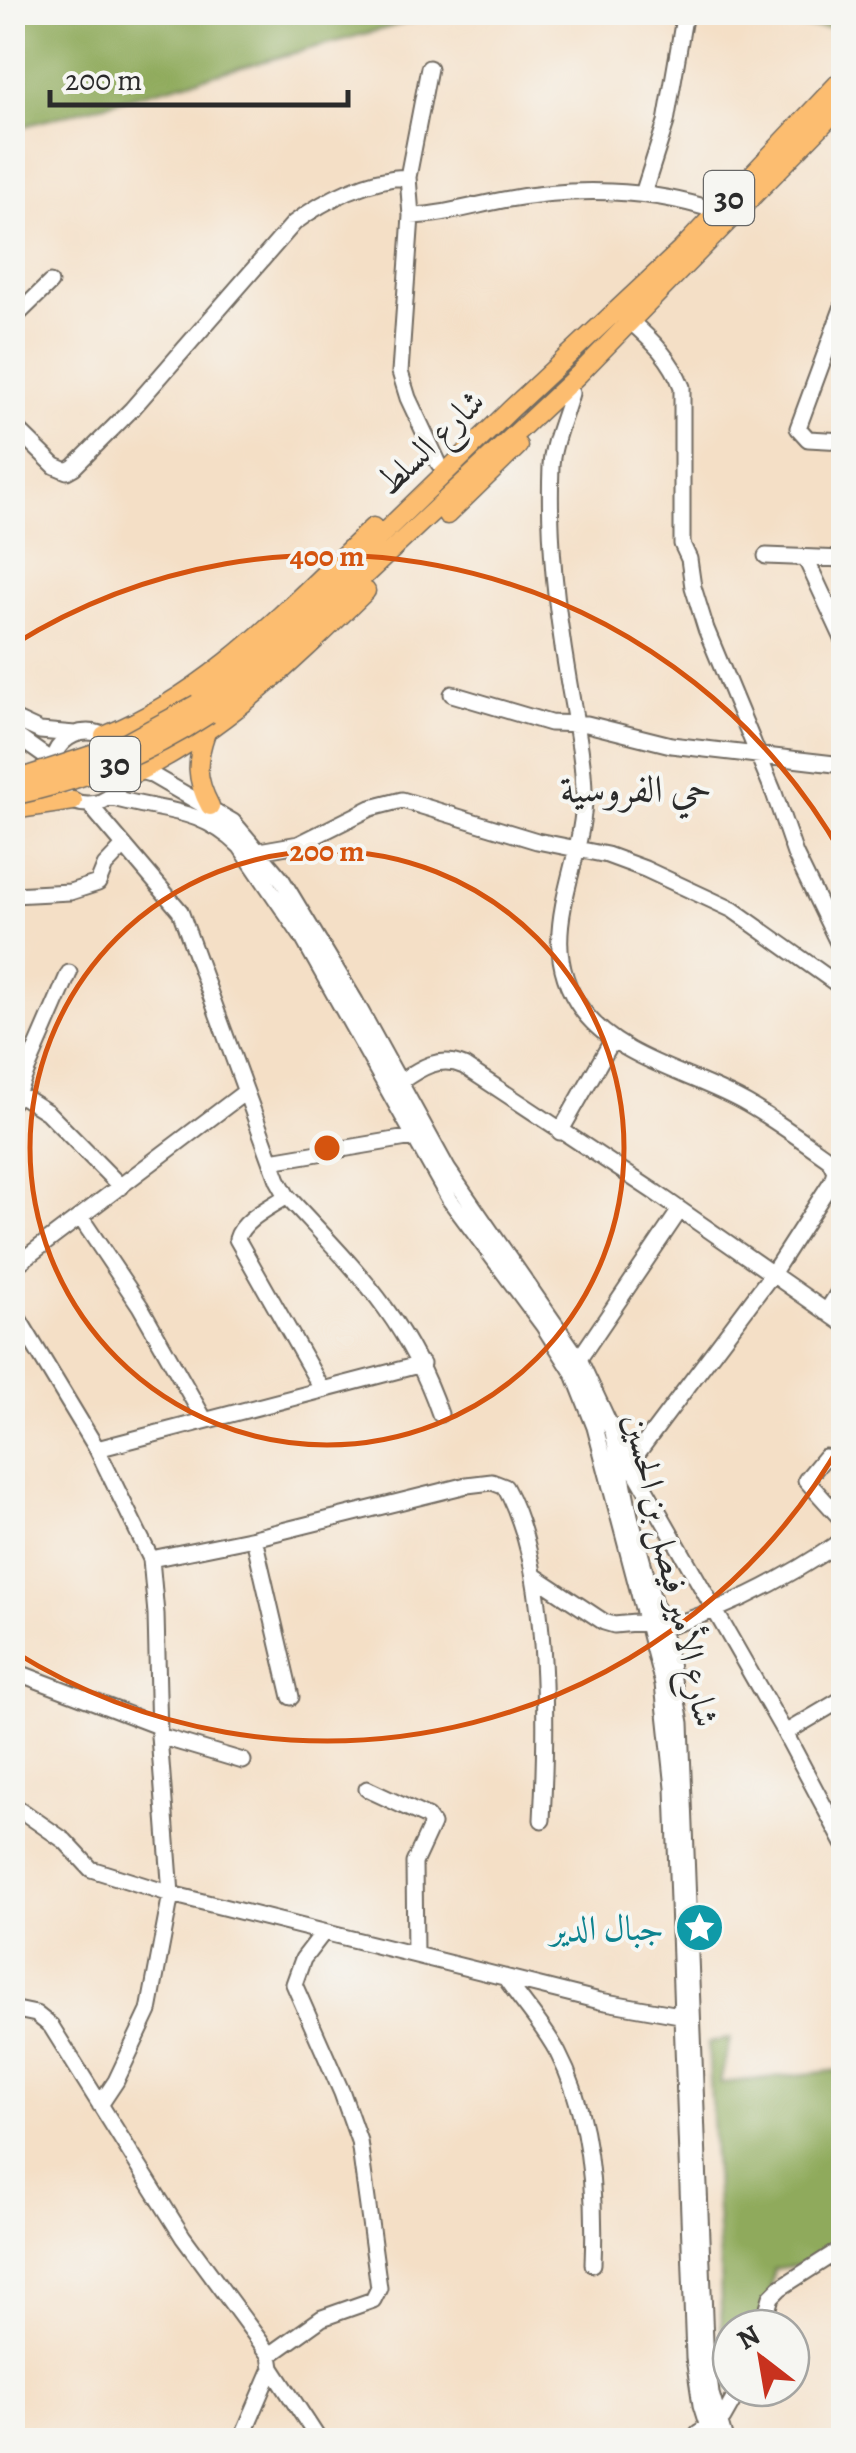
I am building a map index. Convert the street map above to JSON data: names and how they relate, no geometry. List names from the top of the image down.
{
  "streets": {
    "main road": ["30", "شارع السلط"],
    "street": ["شارع الأمير فيصل بن الحسين"]
  },
  "crossings": [
    ["30", "شارع السلط"]
  ],
  "districts": ["حي الفروسية"],
  "places": {
    "place": ["جبال الدير"]
  },
  "scale_bar": "200 m",
  "north": "top left",
  "rings": ["400 m", "200 m"]
}
